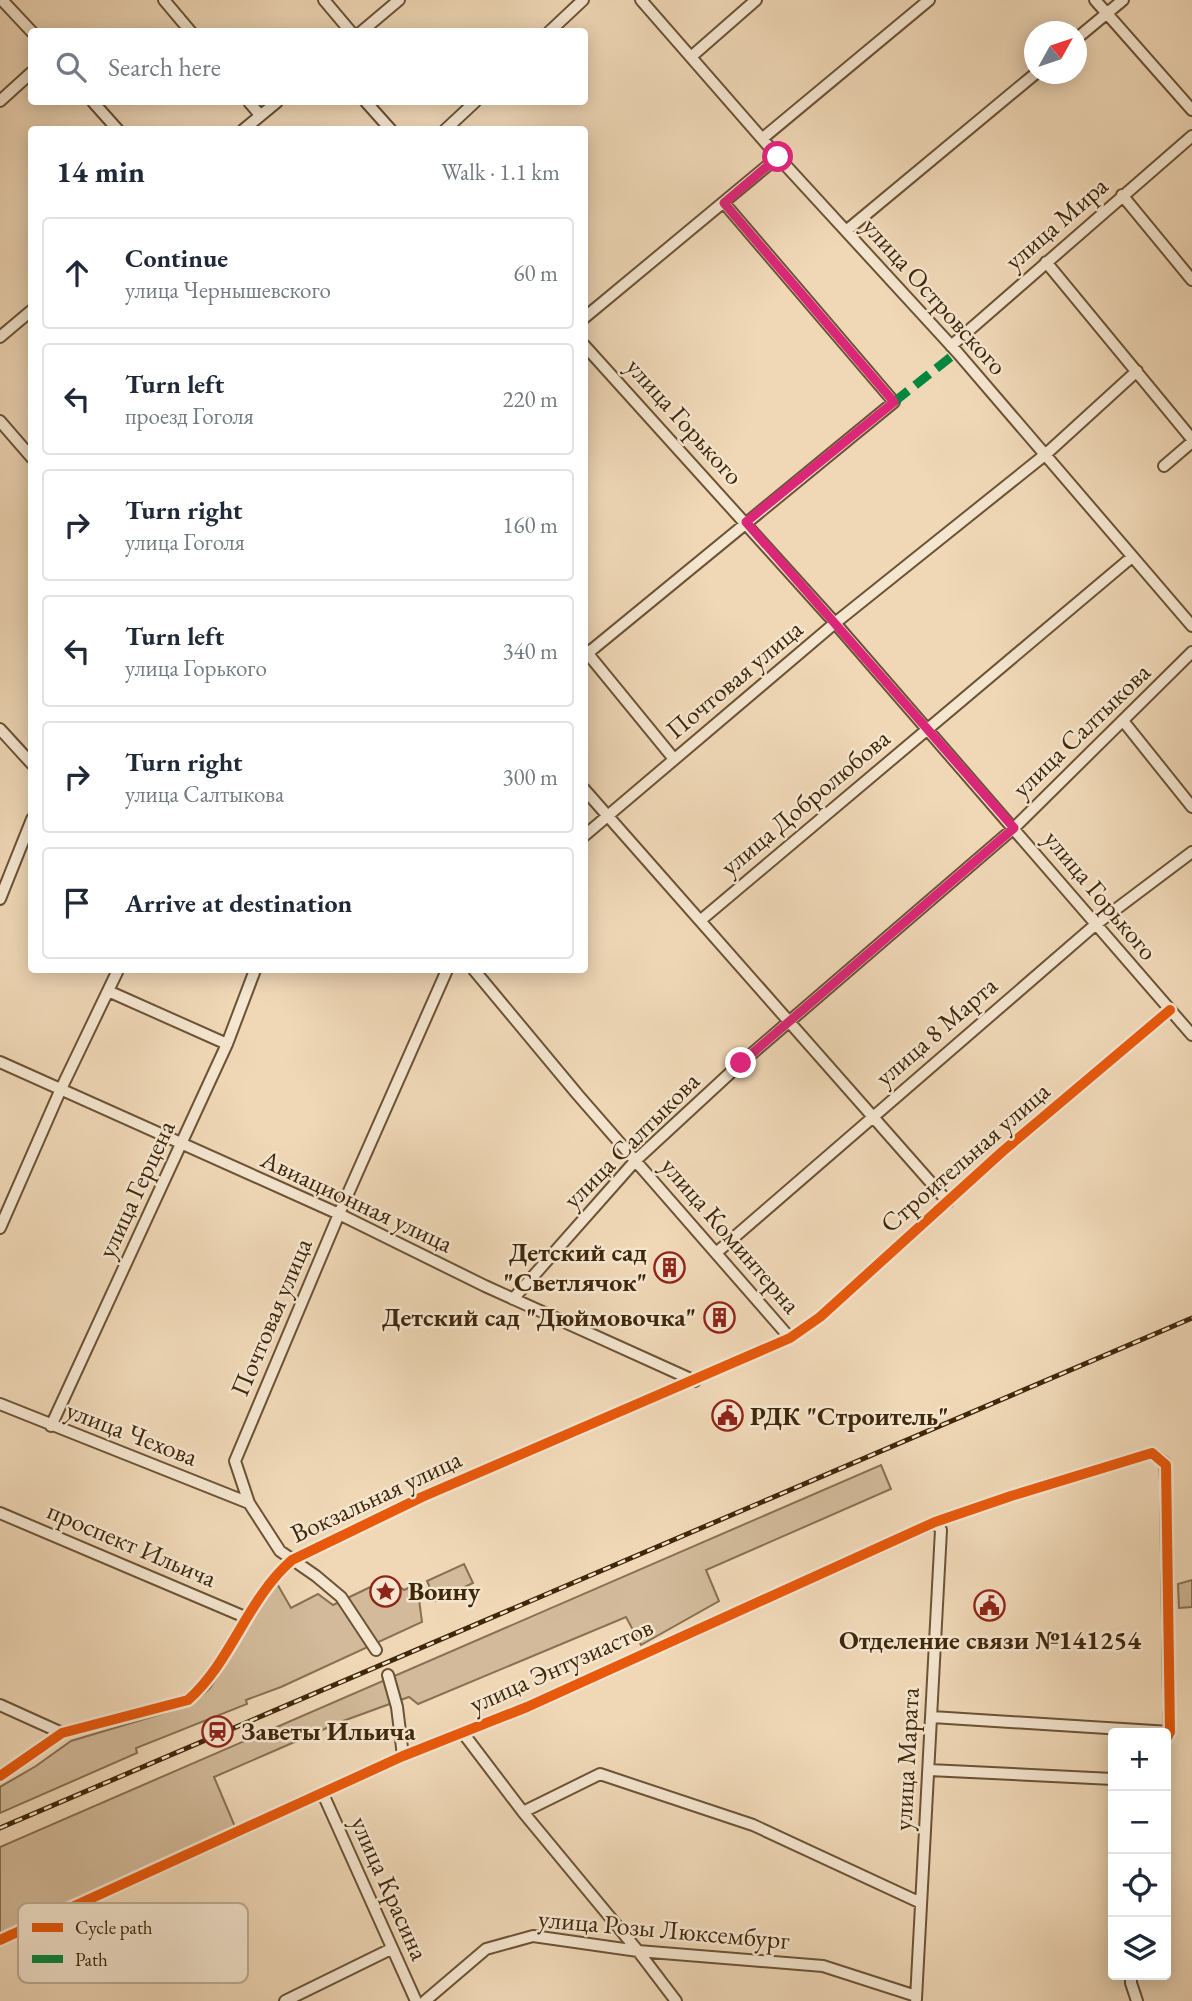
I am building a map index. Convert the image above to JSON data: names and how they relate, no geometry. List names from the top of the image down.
{
  "streets": {
    "street": [
      "улица Мира",
      "улица Островского",
      "улица Горького",
      "Почтовая улица",
      "улица Салтыкова",
      "улица Добролюбова",
      "улица 8 Марта",
      "Строительная улица",
      "улица Герцена",
      "Авиационная улица",
      "улица Коминтерна",
      "улица Чехова",
      "Вокзальная улица",
      "проспект Ильича",
      "улица Энтузиастов",
      "улица Марата",
      "улица Красина",
      "улица Розы Люксембург"
    ]
  },
  "crossings": [
    ["улица Мира", "улица Островского"],
    ["улица Островского", "Почтовая улица"],
    ["улица Островского", "улица Добролюбова"],
    ["улица Горького", "Почтовая улица"],
    ["улица Горького", "улица Салтыкова"],
    ["улица Горького", "улица Добролюбова"],
    ["улица Горького", "улица 8 Марта"],
    ["улица Горького", "Строительная улица"],
    ["Почтовая улица", "Авиационная улица"],
    ["Почтовая улица", "улица Чехова"],
    ["Почтовая улица", "Вокзальная улица"],
    ["улица Салтыкова", "Авиационная улица"],
    ["улица Салтыкова", "улица Коминтерна"],
    ["улица 8 Марта", "улица Коминтерна"],
    ["Строительная улица", "улица Коминтерна"],
    ["Строительная улица", "Вокзальная улица"],
    ["улица Герцена", "Авиационная улица"],
    ["улица Герцена", "улица Чехова"],
    ["Авиационная улица", "Вокзальная улица"],
    ["улица Коминтерна", "Вокзальная улица"],
    ["Вокзальная улица", "проспект Ильича"],
    ["улица Энтузиастов", "улица Марата"],
    ["улица Энтузиастов", "улица Красина"],
    ["улица Марата", "улица Розы Люксембург"]
  ],
  "places": {
    "building": ["Детский сад \"Светлячок\"", "Детский сад \"Дюймовочка\""],
    "public building": ["РДК \"Строитель\"", "Отделение связи №141254"],
    "place": ["Воину"],
    "station": ["Заветы Ильича"]
  },
  "legend": ["Cycle path", "Path"],
  "north": "top right",
  "page": {
    "search": "Search here",
    "heading": ["14 min", "Walk · 1.1 km"],
    "list": [
      ["Continue", "улица Чернышевского", "60 m"],
      ["Turn left", "проезд Гоголя", "220 m"],
      ["Turn right", "улица Гоголя", "160 m"],
      ["Turn left", "улица Горького", "340 m"],
      ["Turn right", "улица Салтыкова", "300 m"],
      "Arrive at destination"
    ],
    "map_buttons": ["+", "−"]
  }
}
